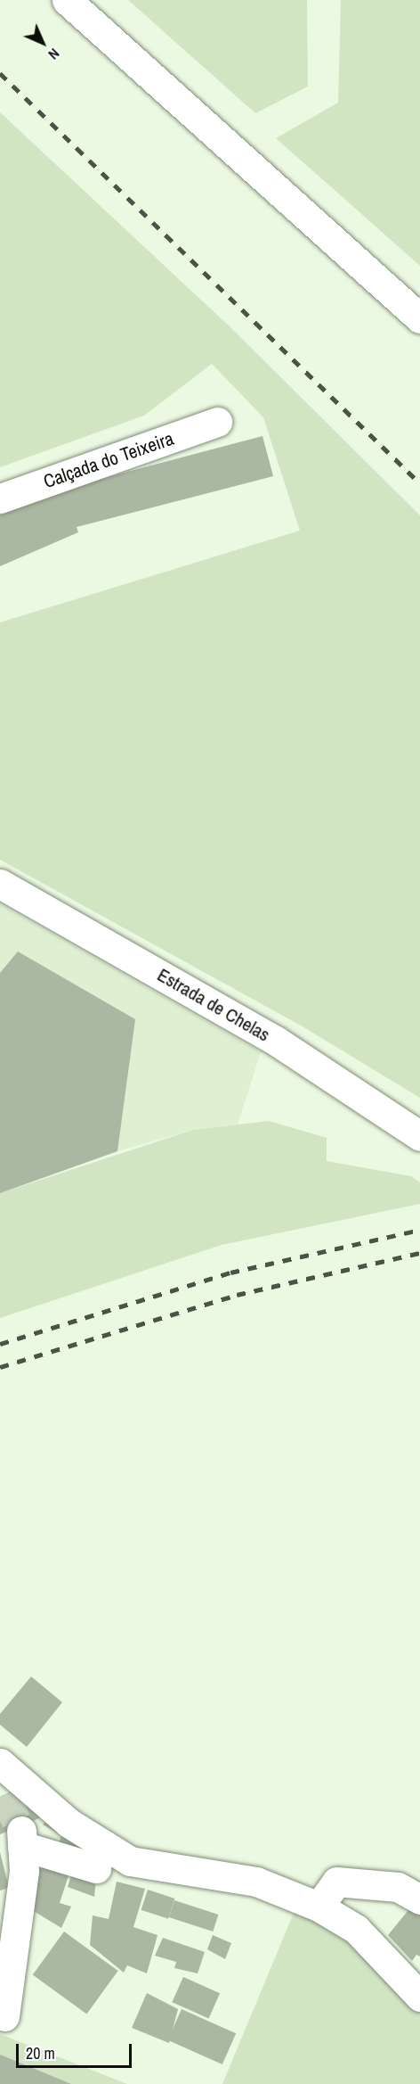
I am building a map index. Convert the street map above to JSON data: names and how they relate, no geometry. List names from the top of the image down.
{
  "streets": {
    "street": ["Calçada do Teixeira", "Estrada de Chelas"]
  },
  "scale_bar": "20 m",
  "north": "bottom right"
}
